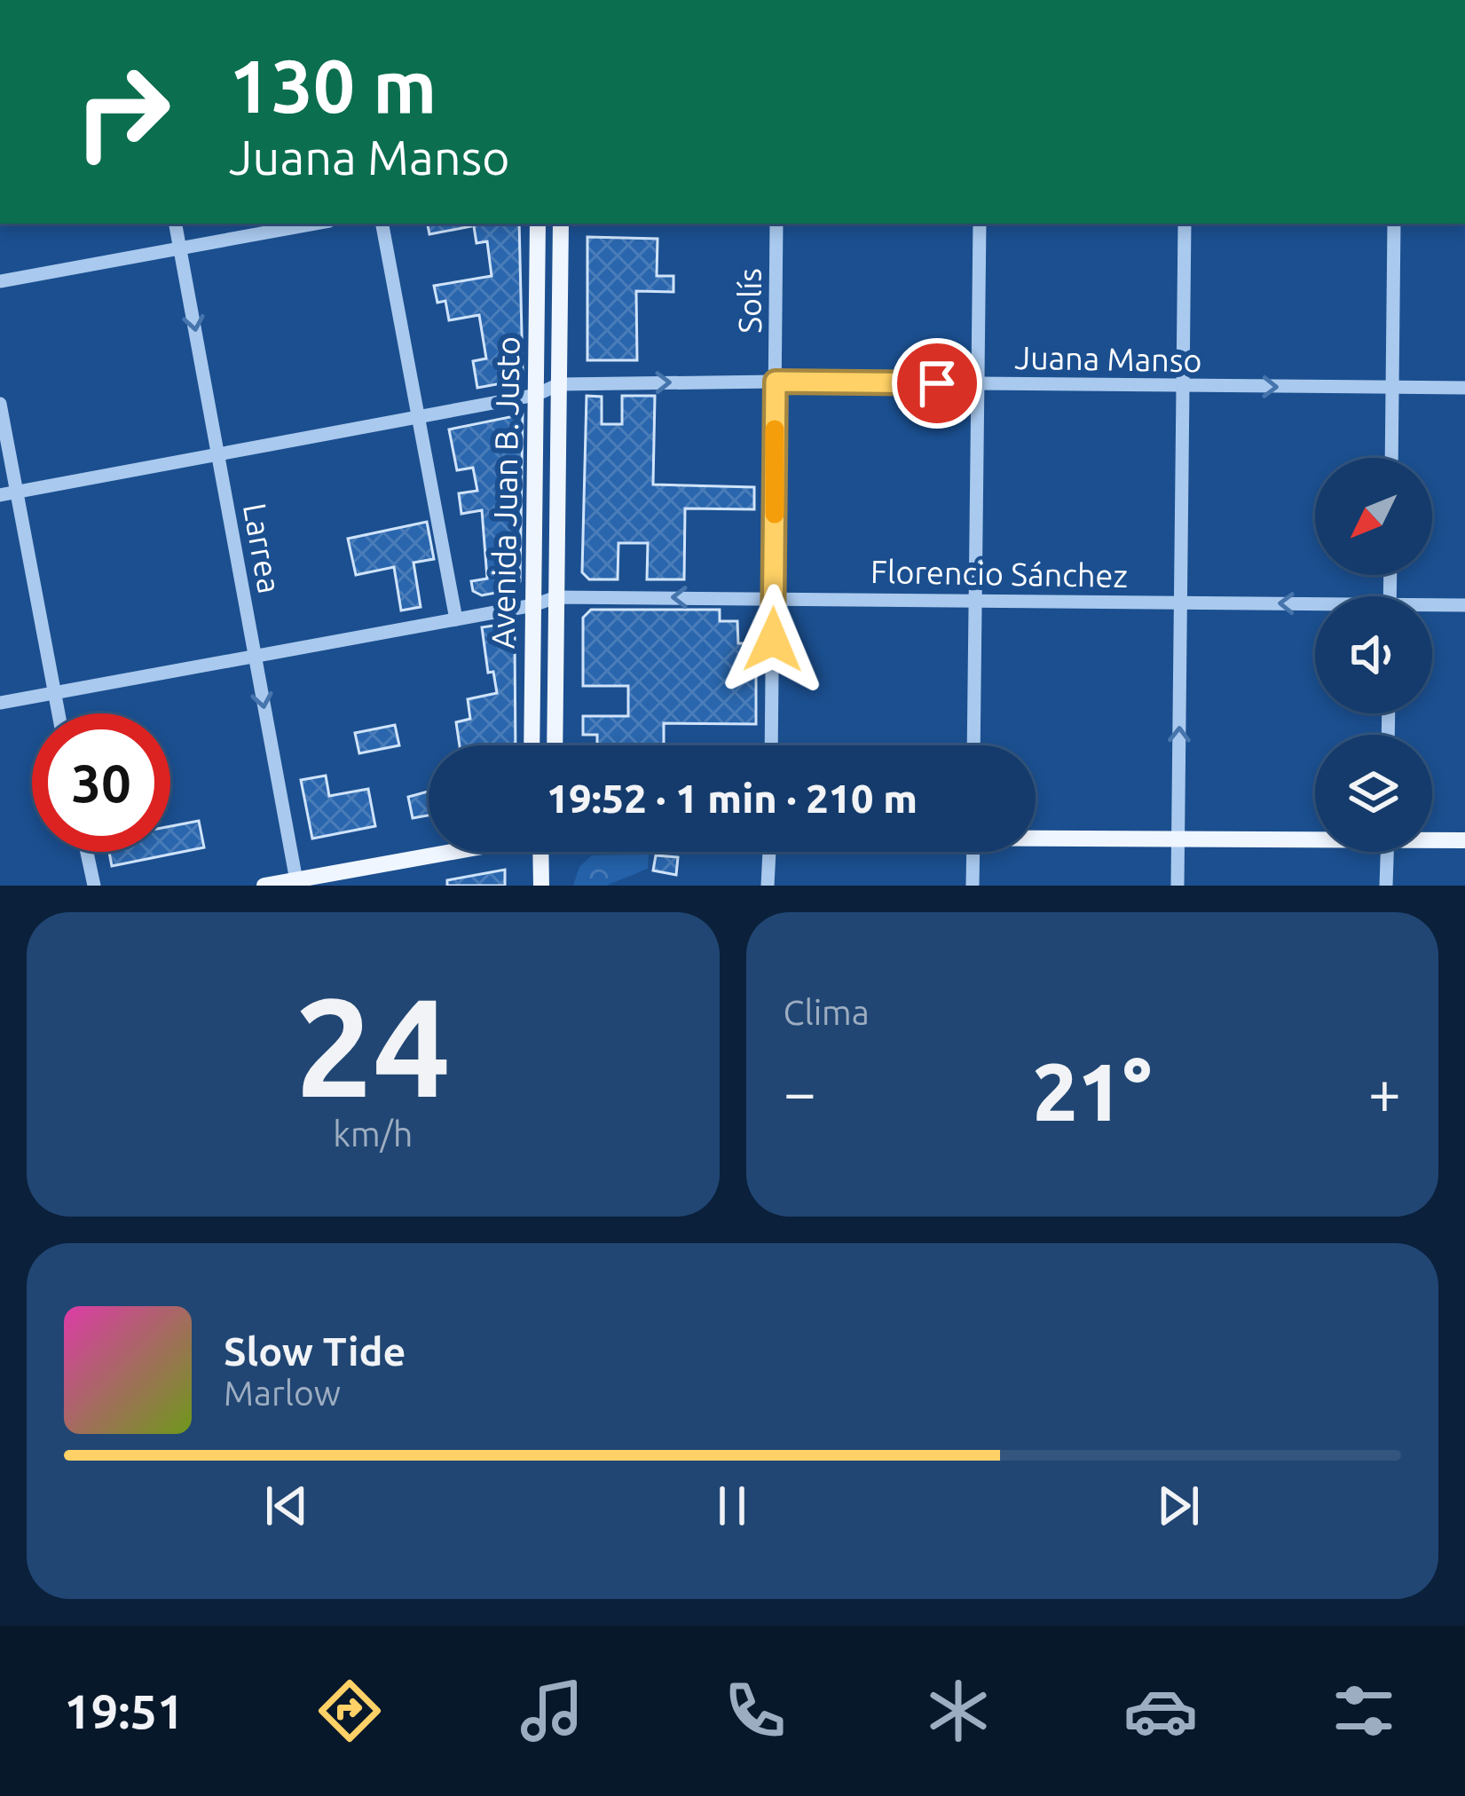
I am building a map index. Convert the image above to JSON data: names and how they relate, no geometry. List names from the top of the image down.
{
  "streets": {
    "main road": ["Avenida Juan B. Justo"],
    "street": [
      "Solís",
      "Juana Manso",
      "Larrea",
      "Florencio Sánchez"
    ]
  },
  "crossings": [
    ["Solís", "Juana Manso"],
    ["Solís", "Florencio Sánchez"],
    ["Juana Manso", "Avenida Juan B. Justo"],
    ["Avenida Juan B. Justo", "Florencio Sánchez"],
    ["Larrea", "Florencio Sánchez"]
  ],
  "one_way": ["Juana Manso", "Larrea"],
  "north": "bottom left",
  "page": {
    "turn": ["130 m", "Juana Manso"],
    "limit": "30",
    "trip": "19:52 · 1 min · 210 m",
    "tile": [
      ["24", "km/h"],
      "Clima"
    ],
    "heat": ["−", "21°", "+"],
    "song": ["Slow Tide", "Marlow"],
    "tabs": "19:51"
  }
}
